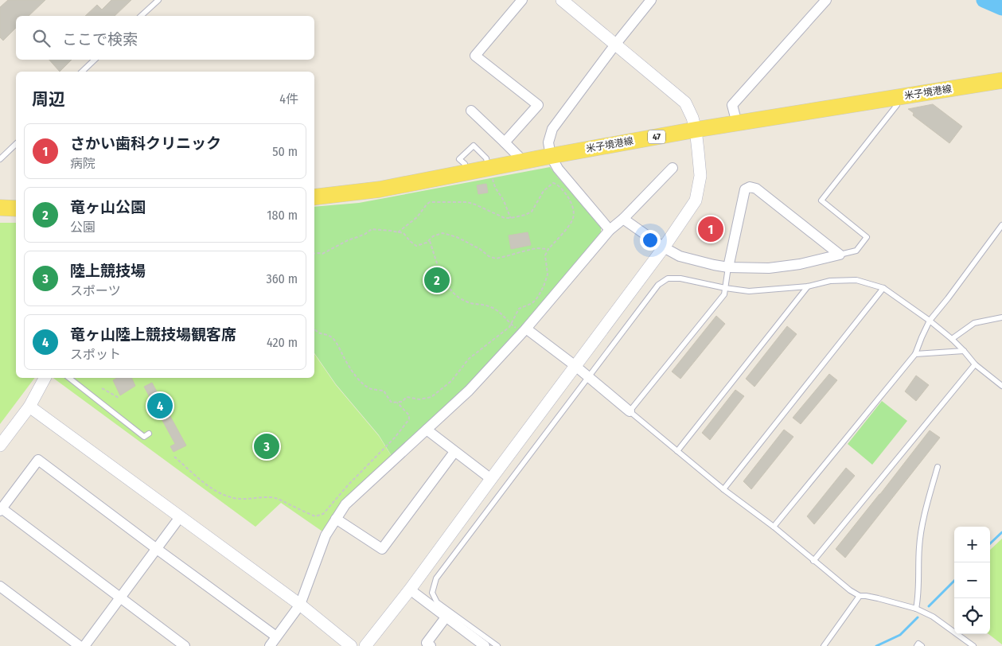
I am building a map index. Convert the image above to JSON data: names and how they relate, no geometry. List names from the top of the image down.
{
  "streets": {
    "main road": ["米子境港線", "47"]
  },
  "page": {
    "search": "ここで検索",
    "heading": ["周辺", "4件"],
    "list": [
      {
        "mark": "1",
        "name": "さかい歯科クリニック",
        "note": "病院",
        "value": "50 m"
      },
      {
        "mark": "2",
        "name": "竜ヶ山公園",
        "note": "公園",
        "value": "180 m"
      },
      {
        "mark": "3",
        "name": "陸上競技場",
        "note": "スポーツ",
        "value": "360 m"
      },
      {
        "mark": "4",
        "name": "竜ヶ山陸上競技場観客席",
        "note": "スポット",
        "value": "420 m"
      }
    ],
    "pins": [
      "1",
      "2",
      "4",
      "3"
    ],
    "map_buttons": ["+", "−"]
  }
}
